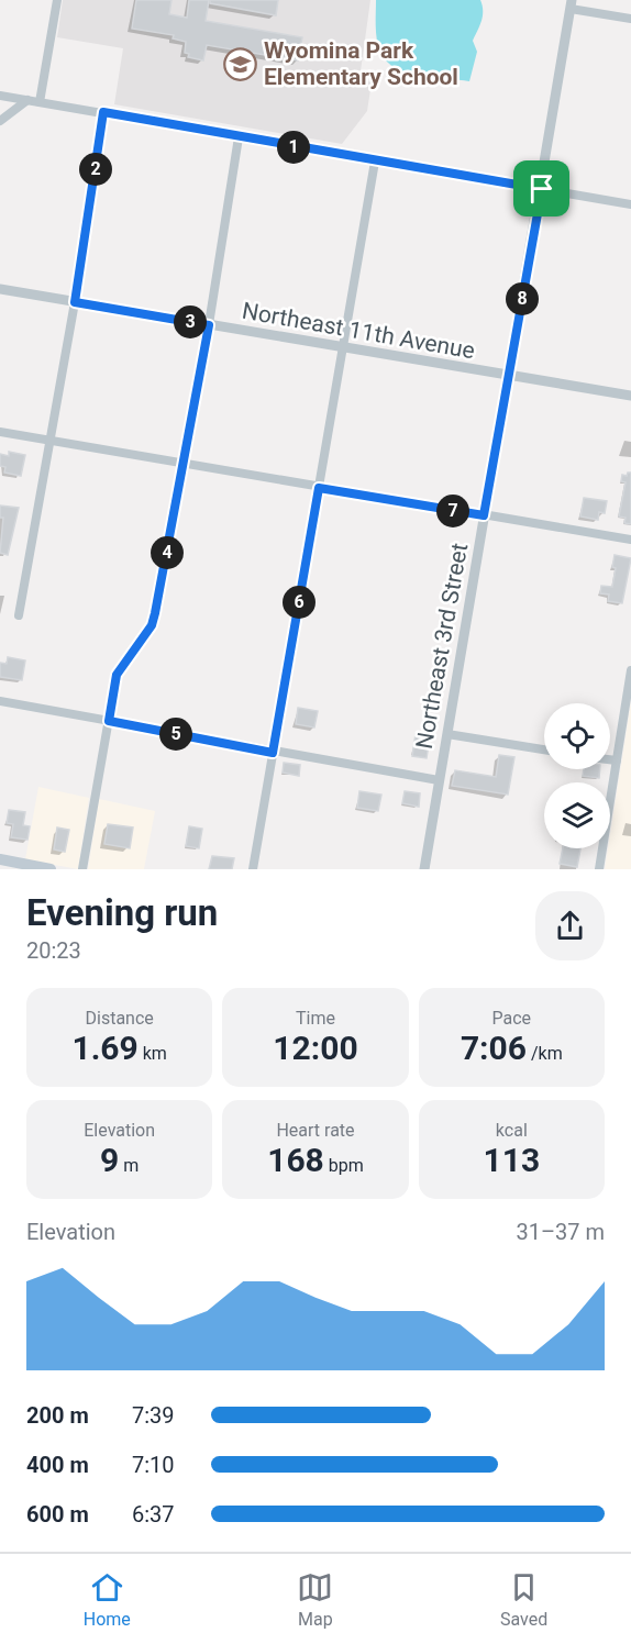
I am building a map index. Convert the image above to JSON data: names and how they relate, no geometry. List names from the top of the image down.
{
  "streets": {
    "street": ["Northeast 11th Avenue", "Northeast 3rd Street"]
  },
  "crossings": [
    ["Northeast 11th Avenue", "Northeast 3rd Street"]
  ],
  "places": {
    "school or university": ["Wyomina Park Elementary School"]
  },
  "page": {
    "pins": [
      "1",
      "2",
      "8",
      "3",
      "7",
      "4",
      "6",
      "5"
    ],
    "heading": ["Evening run", "20:23"],
    "stats": [
      ["Distance", "1.69 km"],
      ["Time", "12:00"],
      ["Pace", "7:06 /km"],
      ["Elevation", "9 m"],
      ["Heart rate", "168 bpm"],
      ["kcal", "113"]
    ],
    "chart": ["Elevation", "31–37 m"],
    "list": [
      {
        "name": "200 m",
        "note": "7:39"
      },
      {
        "name": "400 m",
        "note": "7:10"
      },
      {
        "name": "600 m",
        "note": "6:37"
      }
    ],
    "tabs": ["Home", "Map", "Saved"]
  }
}
